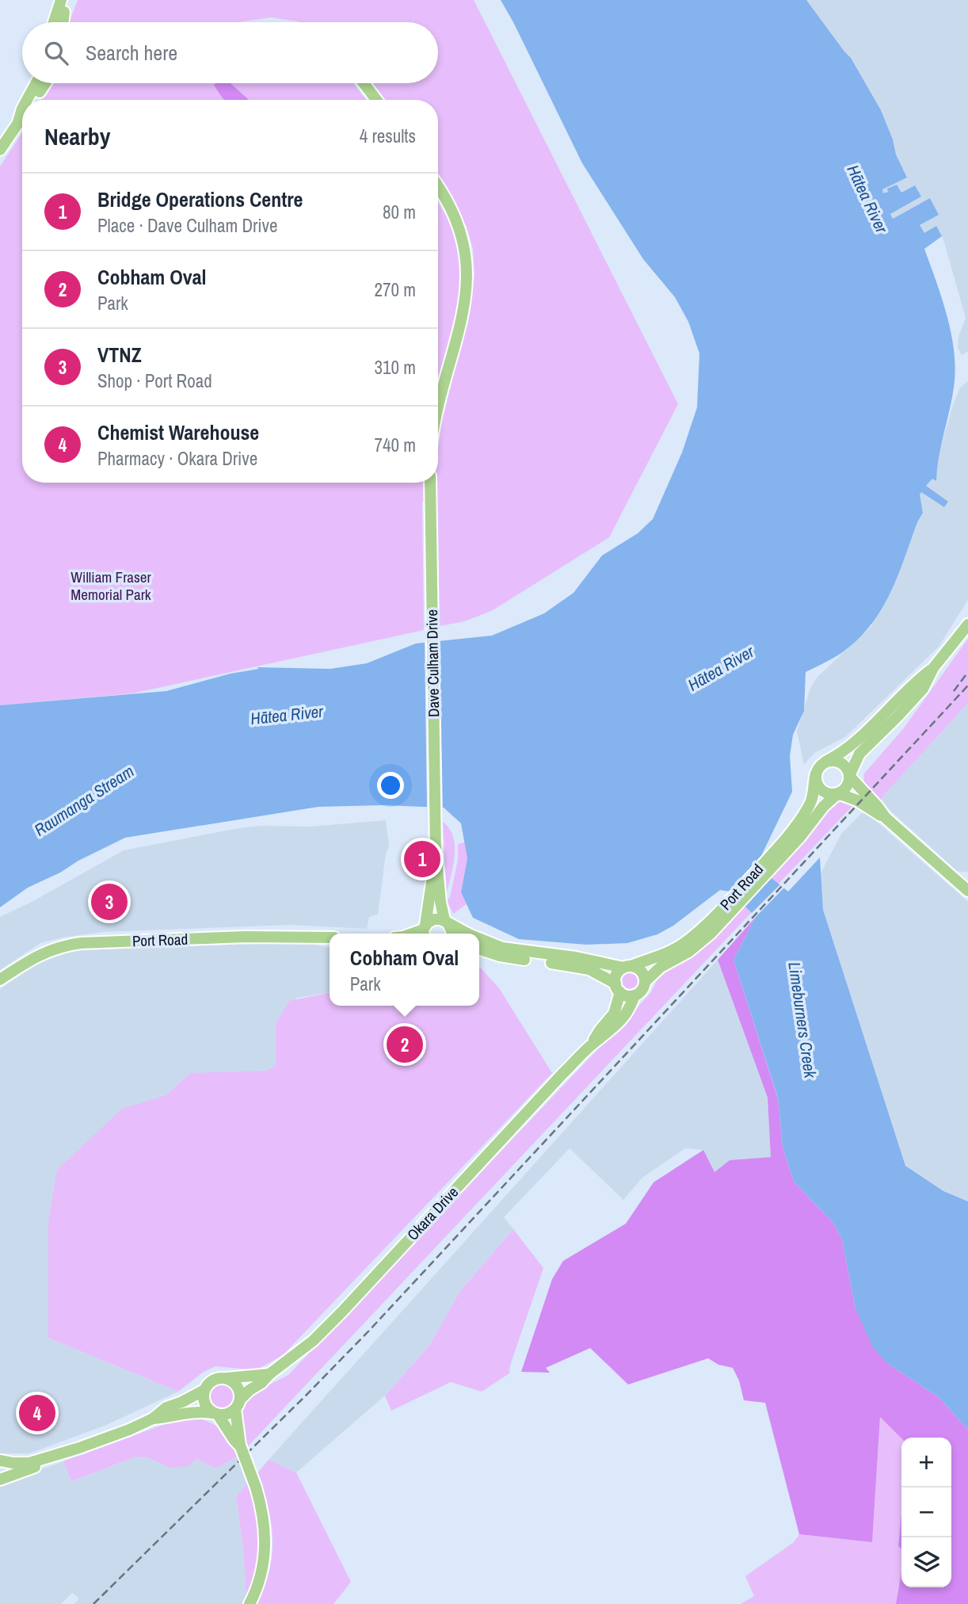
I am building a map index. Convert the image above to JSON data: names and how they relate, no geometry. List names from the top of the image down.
{
  "streets": {
    "main road": ["Dave Culham Drive", "Port Road", "Okara Drive"]
  },
  "crossings": [
    ["Port Road", "Okara Drive"]
  ],
  "water": ["Hātea River", "Raumanga Stream", "Limeburners Creek"],
  "parks": ["William Fraser Memorial Park"],
  "page": {
    "search": "Search here",
    "heading": ["Nearby", "4 results"],
    "list": [
      {
        "mark": "1",
        "name": "Bridge Operations Centre",
        "note": "Place · Dave Culham Drive",
        "value": "80 m"
      },
      {
        "mark": "2",
        "name": "Cobham Oval",
        "note": "Park",
        "value": "270 m"
      },
      {
        "mark": "3",
        "name": "VTNZ",
        "note": "Shop · Port Road",
        "value": "310 m"
      },
      {
        "mark": "4",
        "name": "Chemist Warehouse",
        "note": "Pharmacy · Okara Drive",
        "value": "740 m"
      }
    ],
    "pins": [
      "1",
      "3",
      "2",
      "4"
    ],
    "popup": ["Cobham Oval", "Park"],
    "map_buttons": ["+", "−"]
  }
}
